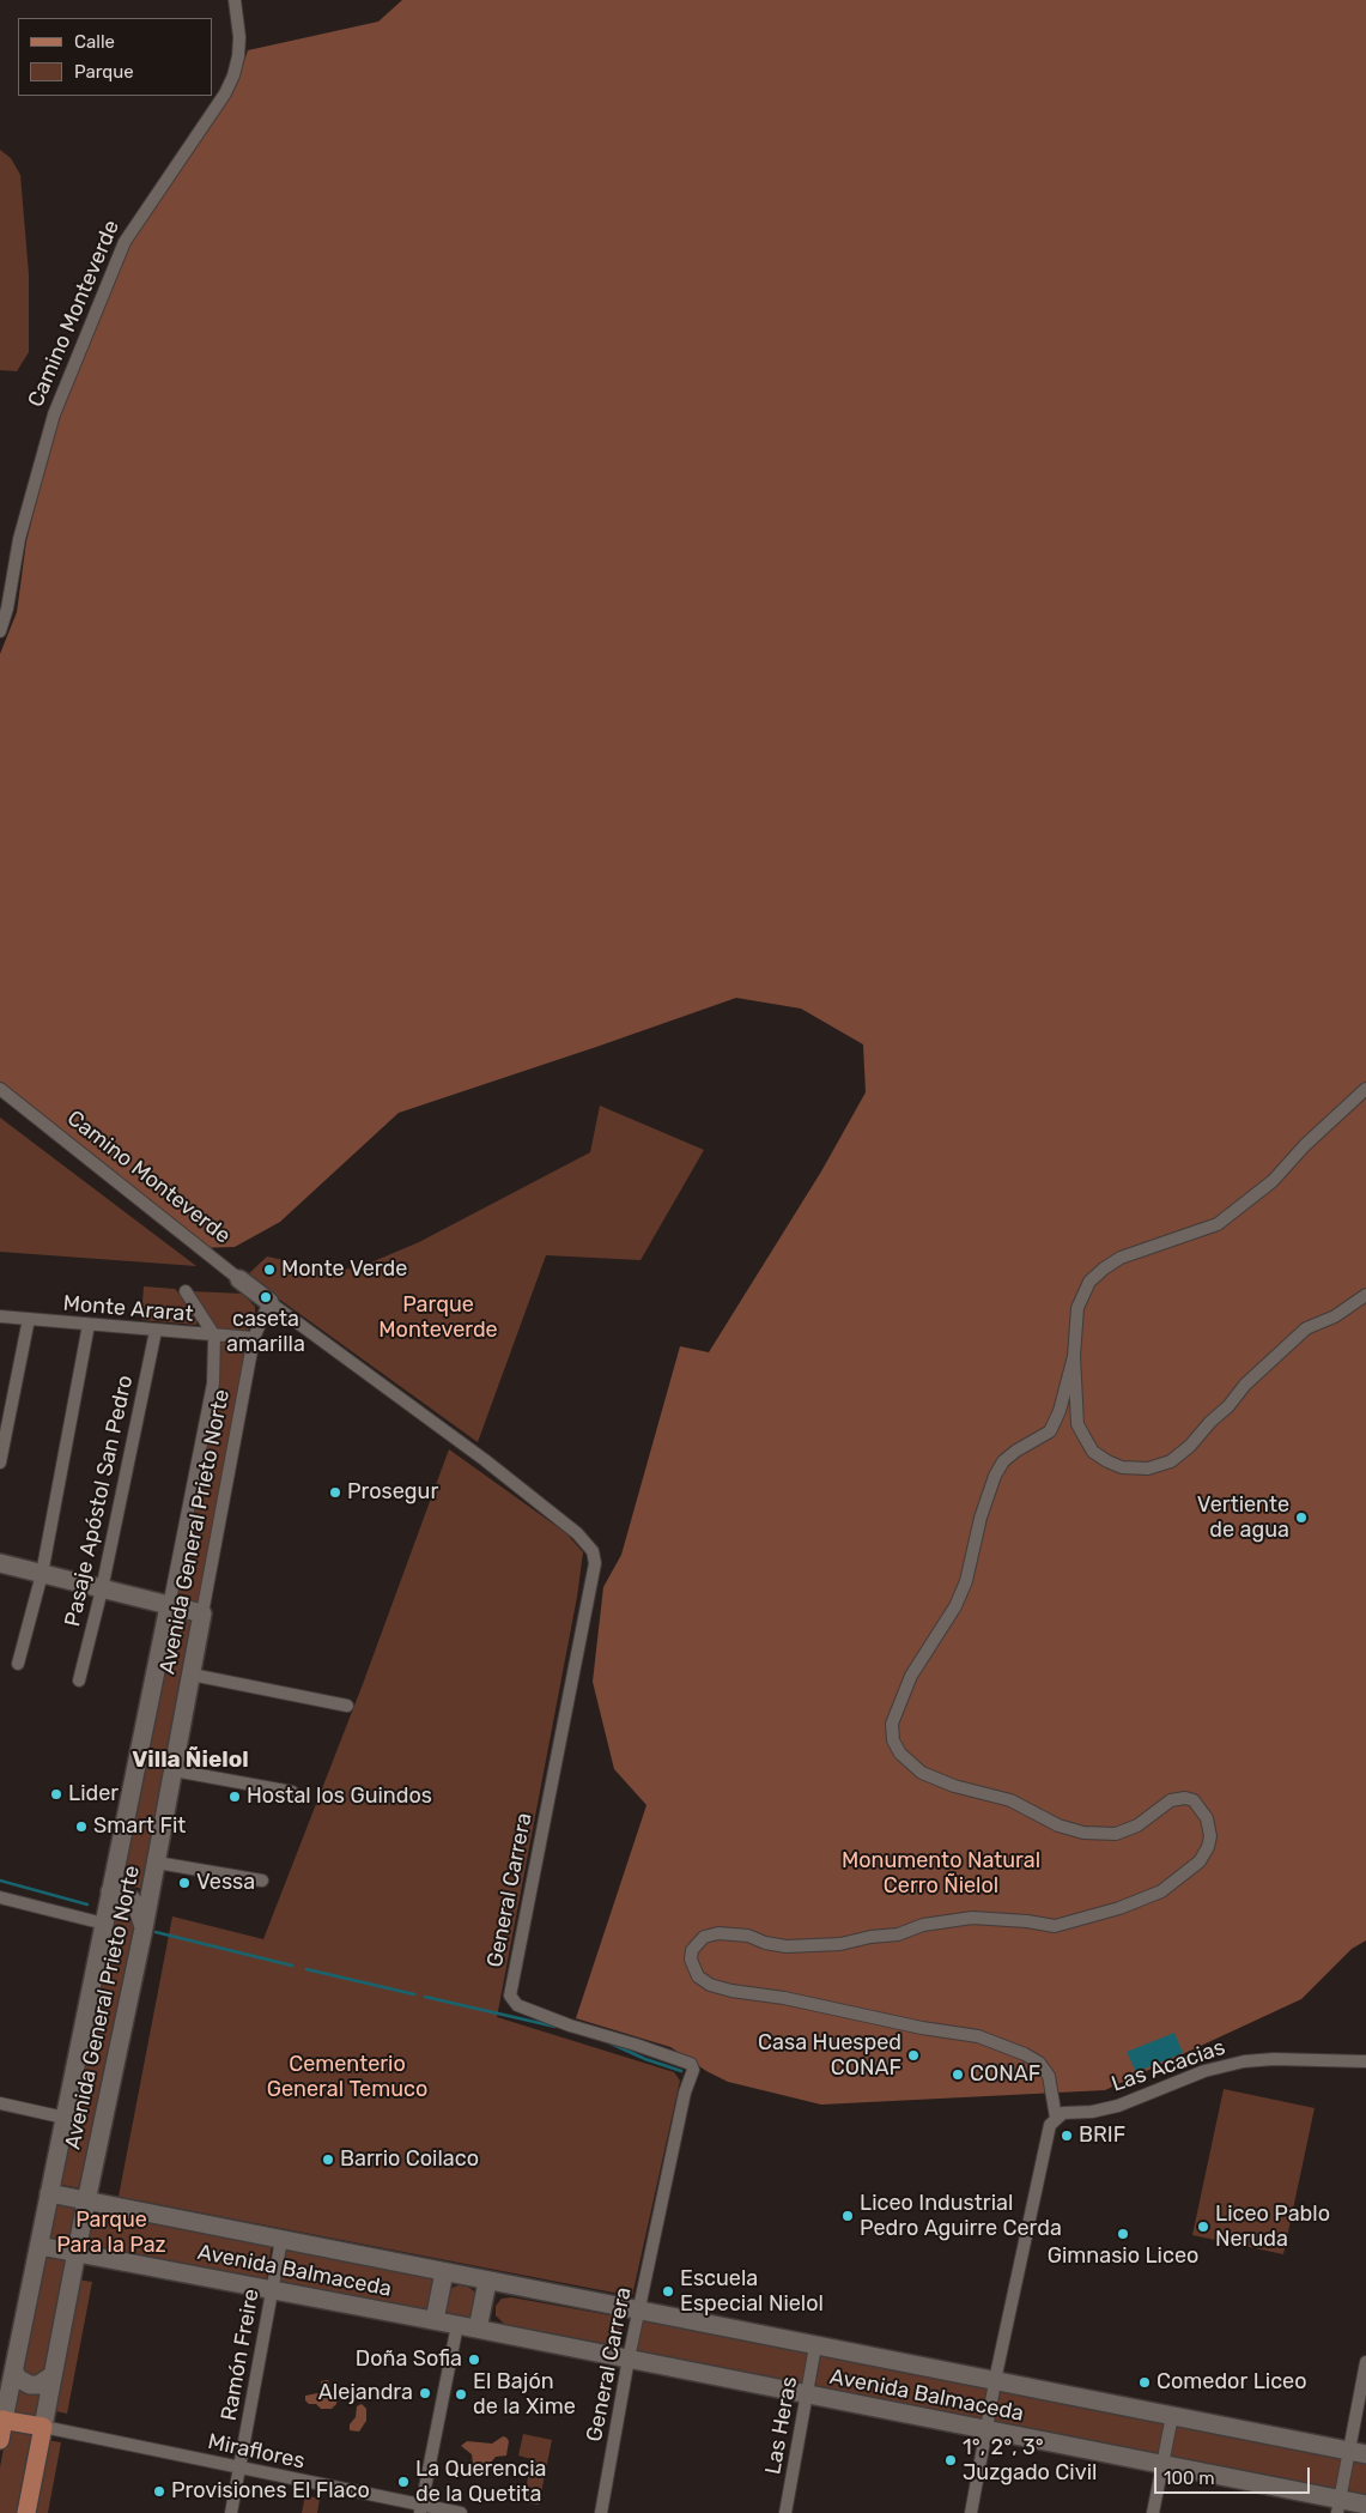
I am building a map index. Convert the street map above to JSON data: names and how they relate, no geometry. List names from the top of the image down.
{
  "streets": {
    "main road": ["Camino Monteverde", "Avenida General Prieto Norte", "Avenida Balmaceda"],
    "street": [
      "Monte Ararat",
      "Pasaje Apóstol San Pedro",
      "General Carrera",
      "Las Acacias",
      "Ramón Freire",
      "Las Heras",
      "Miraflores"
    ]
  },
  "crossings": [
    ["Camino Monteverde", "Avenida General Prieto Norte"],
    ["Camino Monteverde", "General Carrera"],
    ["Monte Ararat", "Pasaje Apóstol San Pedro"],
    ["Monte Ararat", "Avenida General Prieto Norte"],
    ["Avenida General Prieto Norte", "General Carrera"],
    ["Avenida General Prieto Norte", "Avenida Balmaceda"],
    ["Avenida General Prieto Norte", "Miraflores"],
    ["General Carrera", "Avenida Balmaceda"],
    ["Avenida Balmaceda", "Ramón Freire"],
    ["Avenida Balmaceda", "Las Heras"],
    ["Ramón Freire", "Miraflores"]
  ],
  "districts": ["Villa Ñielol"],
  "parks": [
    "Parque Monteverde",
    "Monumento Natural Cerro Ñielol",
    "Cementerio General Temuco",
    "Parque Para la Paz"
  ],
  "places": [
    "Monte Verde",
    "caseta amarilla",
    "Prosegur",
    "Vertiente de agua",
    "Lider",
    "Hostal los Guindos",
    "Smart Fit",
    "Vessa",
    "Casa Huesped CONAF",
    "CONAF",
    "BRIF",
    "Barrio Coilaco",
    "Liceo Industrial Pedro Aguirre Cerda",
    "Liceo Pablo Neruda",
    "Gimnasio Liceo",
    "Escuela Especial Nielol",
    "Doña Sofia",
    "Comedor Liceo",
    "Alejandra",
    "El Bajón de la Xime",
    "1°, 2°, 3° Juzgado Civil",
    "La Querencia de la Quetita",
    "Provisiones El Flaco"
  ],
  "legend": ["Calle", "Parque"],
  "scale_bar": "100 m"
}
